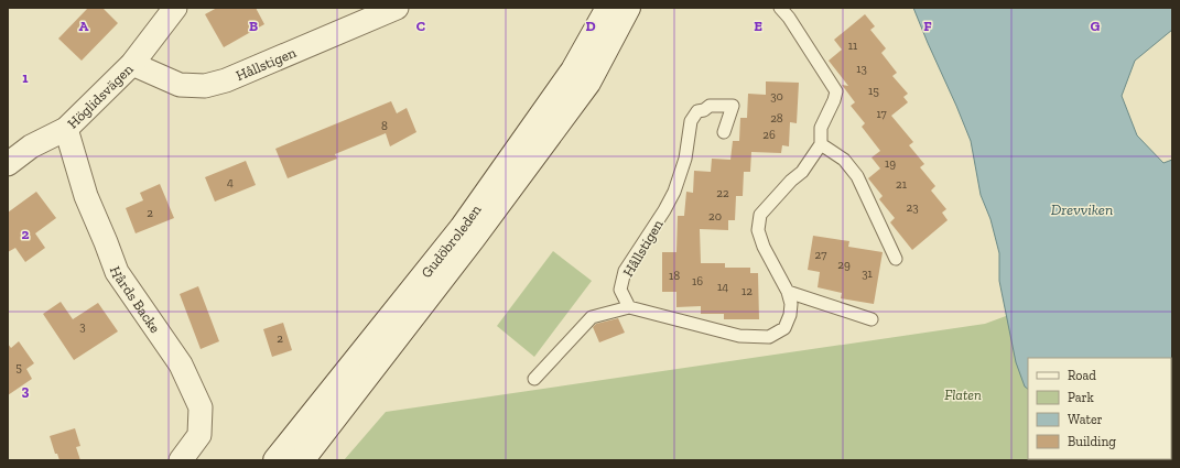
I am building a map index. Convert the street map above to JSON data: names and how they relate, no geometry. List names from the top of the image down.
{
  "streets": {
    "main road": ["Gudöbroleden"],
    "street": ["Hållstigen", "Höglidsvägen", "Hårds Backe"]
  },
  "crossings": [
    ["Hållstigen", "Höglidsvägen"],
    ["Höglidsvägen", "Hårds Backe"]
  ],
  "water": ["Drevviken"],
  "parks": ["Flaten"],
  "house_numbers": [
    "11",
    "13",
    "15",
    "30",
    "17",
    "28",
    "8",
    "26",
    "19",
    "4",
    "21",
    "22",
    "23",
    "2",
    "20",
    "27",
    "29",
    "31",
    "18",
    "16",
    "14",
    "12",
    "3",
    "2",
    "5"
  ],
  "legend": [
    "Road",
    "Park",
    "Water",
    "Building"
  ],
  "grid": {
    "columns": [
      "A",
      "B",
      "C",
      "D",
      "E",
      "F",
      "G"
    ],
    "rows": ["1", "2", "3"]
  }
}
